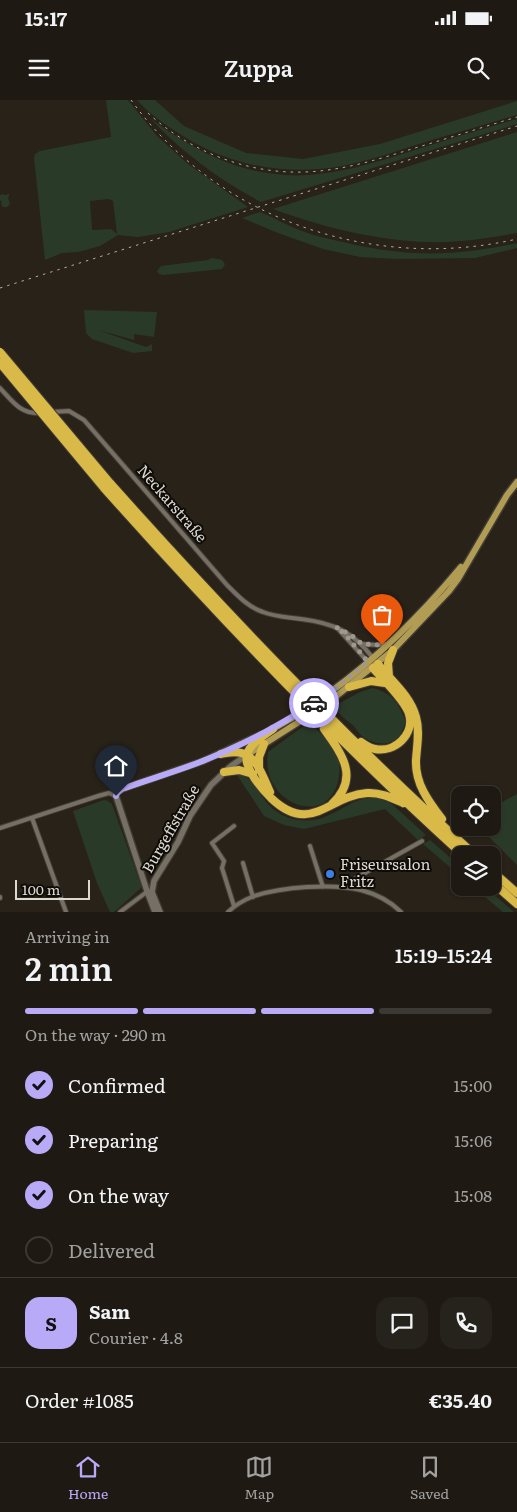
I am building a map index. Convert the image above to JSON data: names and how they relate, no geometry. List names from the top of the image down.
{
  "streets": {
    "main road": ["Burgeffstraße"],
    "street": ["Neckarstraße"]
  },
  "places": ["Friseursalon Fritz"],
  "scale_bar": "100 m",
  "page": {
    "status": "15:17",
    "header": "Zuppa",
    "scale": "100 m",
    "heading": ["2 min", "Arriving in", "15:19–15:24"],
    "panel": [
      "Sam",
      "Courier · 4.8",
      "Order #1085",
      "€35.40"
    ],
    "bar": "On the way · 290 m",
    "list": [
      ["Confirmed", "15:00"],
      ["Preparing", "15:06"],
      ["On the way", "15:08"],
      "Delivered"
    ],
    "round": "S",
    "tabs": ["Home", "Map", "Saved"]
  }
}
